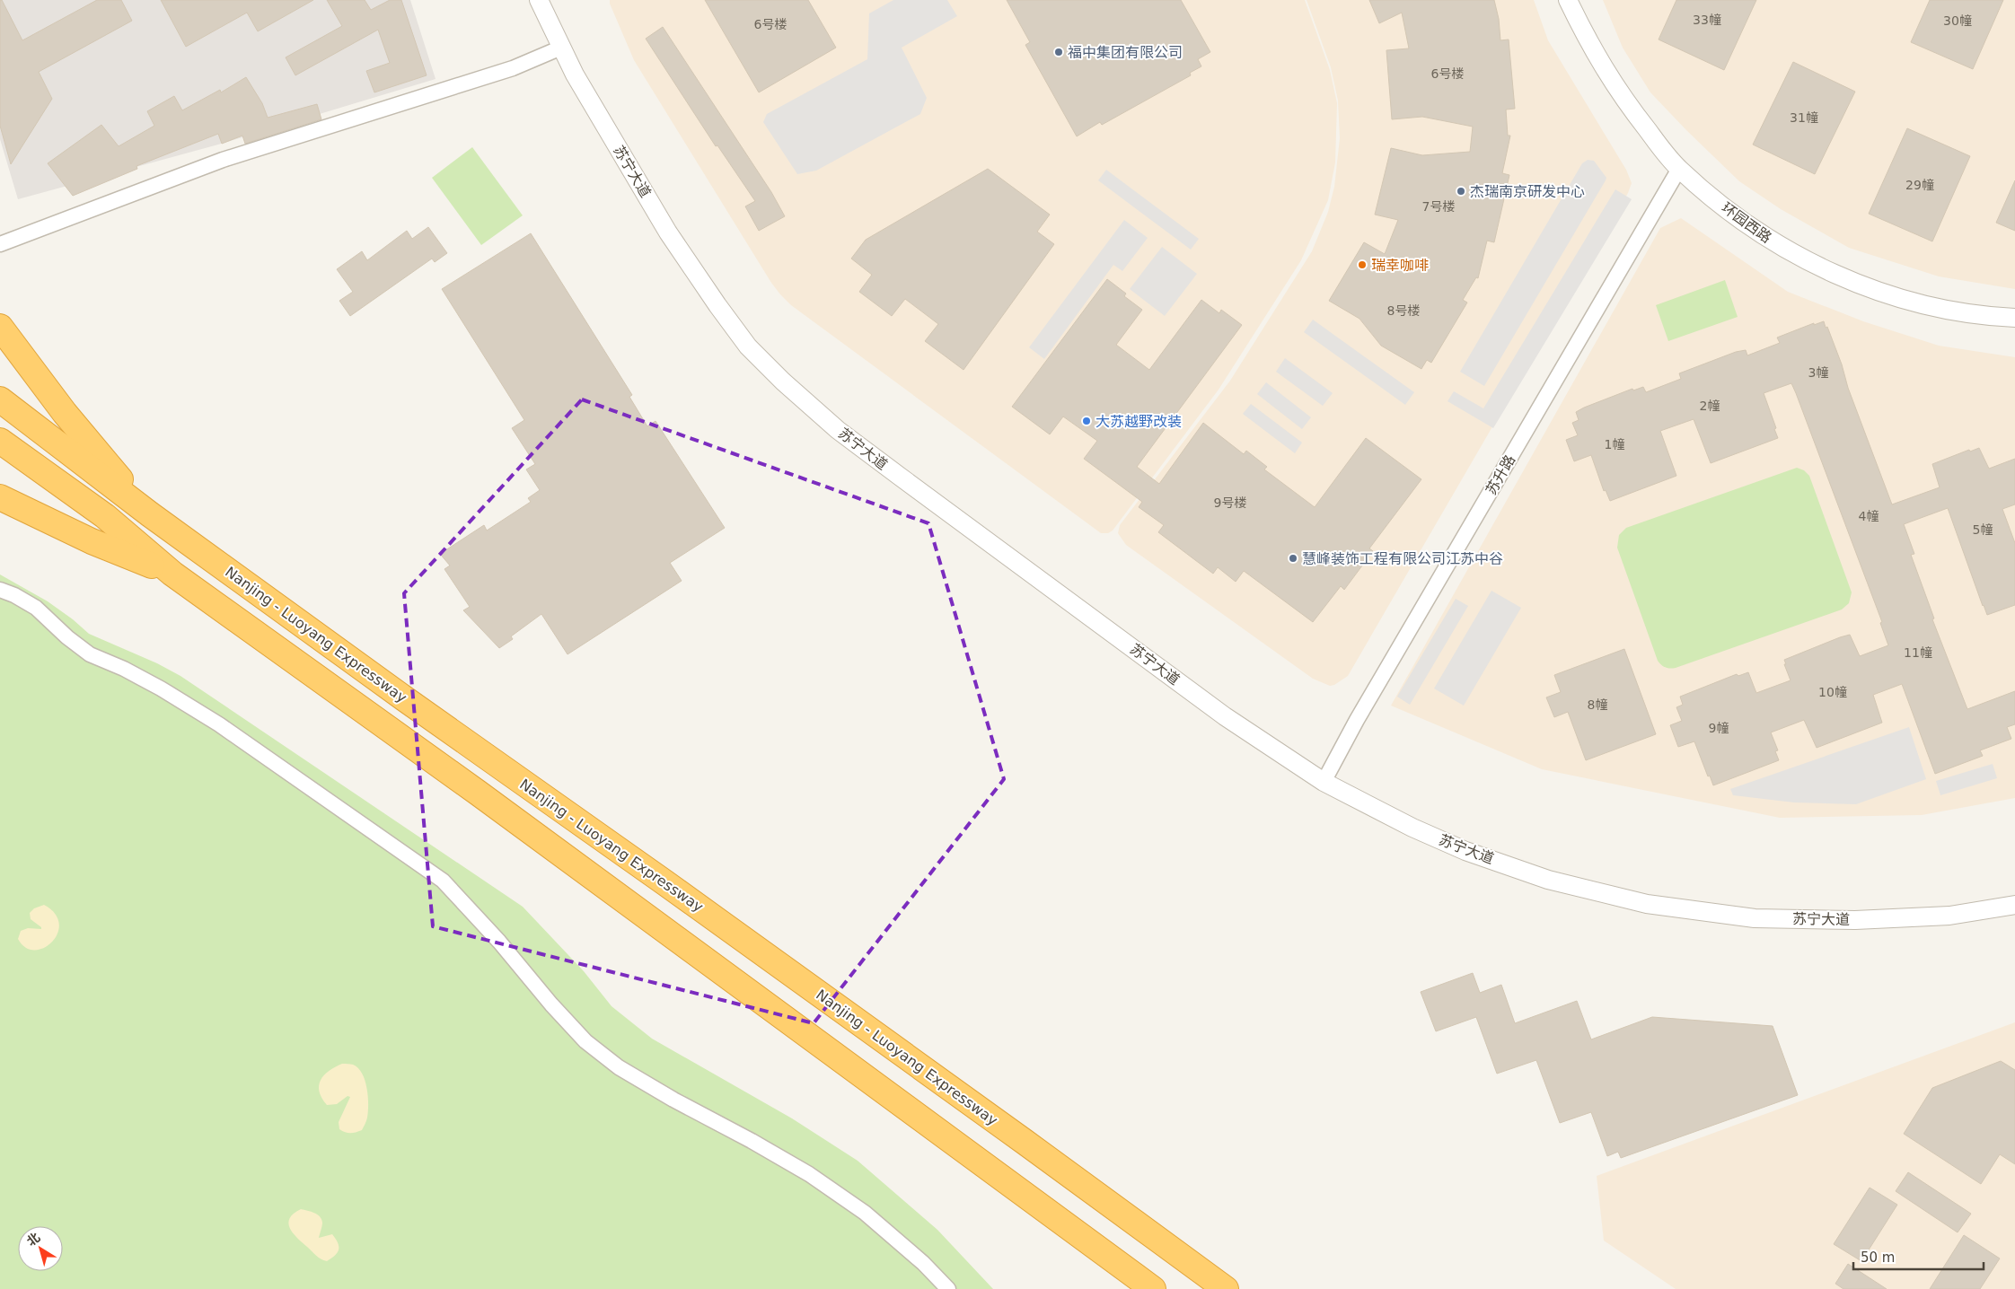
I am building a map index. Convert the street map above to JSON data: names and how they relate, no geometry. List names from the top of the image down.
{
  "streets": {
    "highway": ["Nanjing - Luoyang Expressway"],
    "street": ["苏宁大道", "环园西路", "苏升路"]
  },
  "crossings": [
    ["苏宁大道", "苏升路"],
    ["环园西路", "苏升路"]
  ],
  "places": [
    "福中集团有限公司",
    "杰瑞南京研发中心",
    "瑞幸咖啡",
    "大苏越野改装",
    "慧峰装饰工程有限公司江苏中谷"
  ],
  "house_numbers": [
    "33幢",
    "30幢",
    "6号楼",
    "6号楼",
    "31幢",
    "29幢",
    "7号楼",
    "8号楼",
    "3幢",
    "2幢",
    "1幢",
    "9号楼",
    "4幢",
    "5幢",
    "11幢",
    "10幢",
    "8幢",
    "9幢"
  ],
  "scale_bar": "50 m",
  "north": "top left"
}
